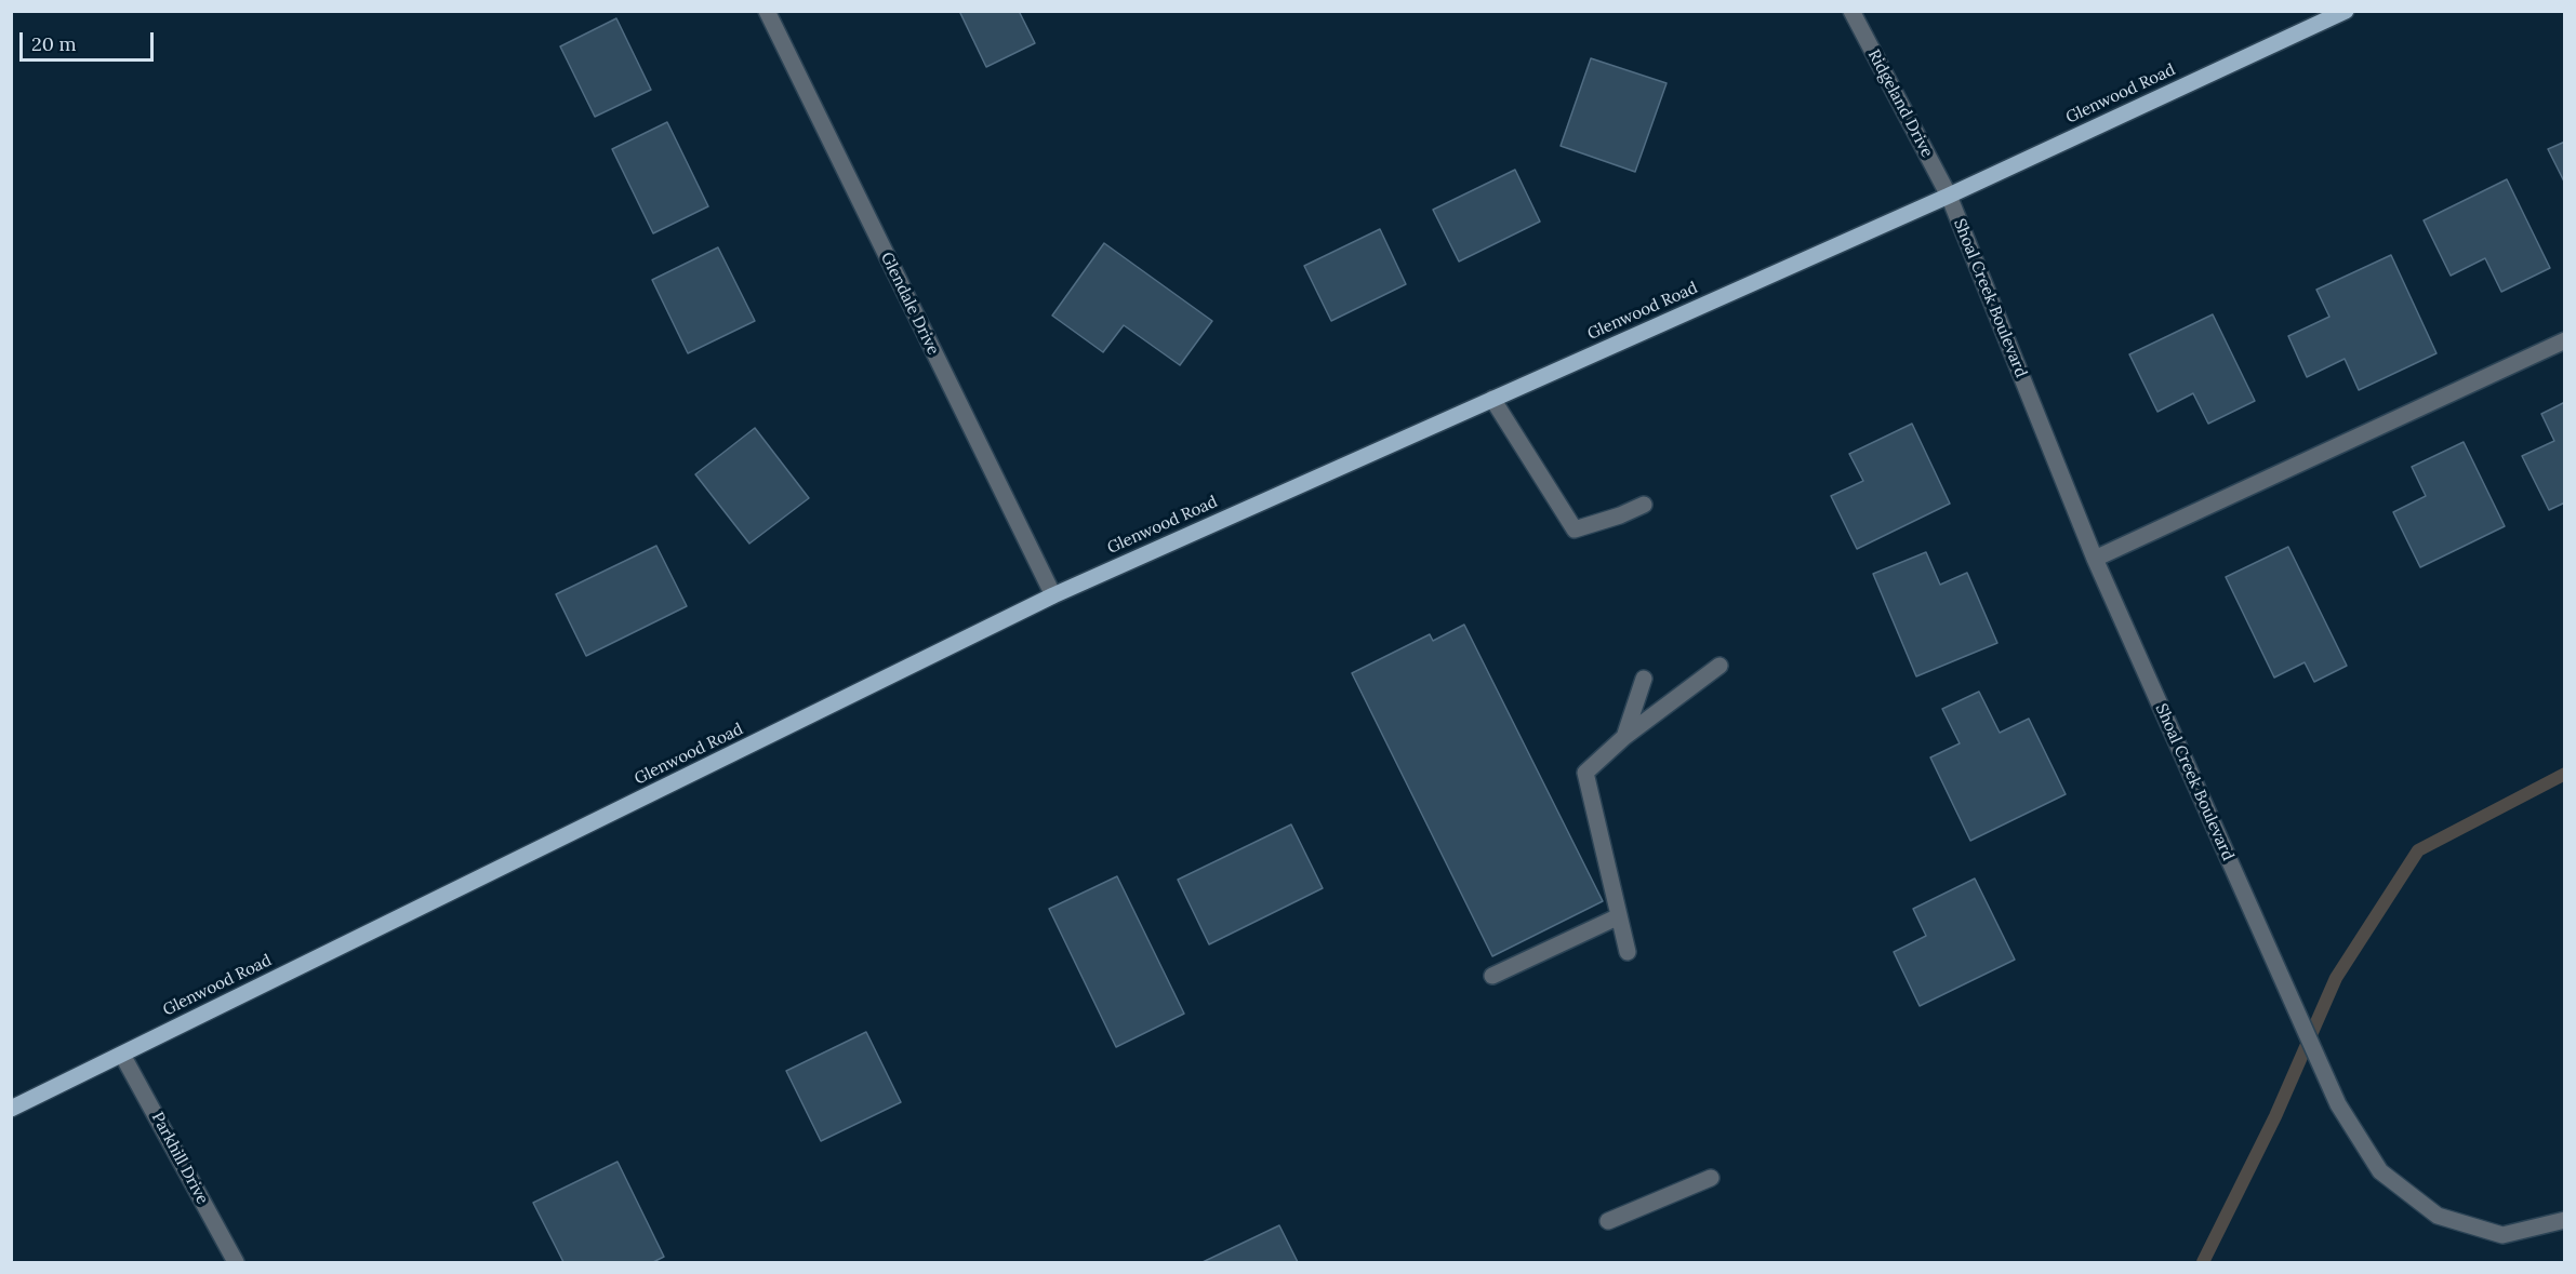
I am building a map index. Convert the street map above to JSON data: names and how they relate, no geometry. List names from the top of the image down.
{
  "streets": {
    "main road": ["Glenwood Road"],
    "street": [
      "Ridgeland Drive",
      "Shoal Creek Boulevard",
      "Glendale Drive",
      "Parkhill Drive"
    ]
  },
  "crossings": [
    ["Glenwood Road", "Ridgeland Drive"],
    ["Glenwood Road", "Shoal Creek Boulevard"],
    ["Glenwood Road", "Glendale Drive"],
    ["Glenwood Road", "Parkhill Drive"],
    ["Ridgeland Drive", "Shoal Creek Boulevard"]
  ],
  "scale_bar": "20 m"
}
